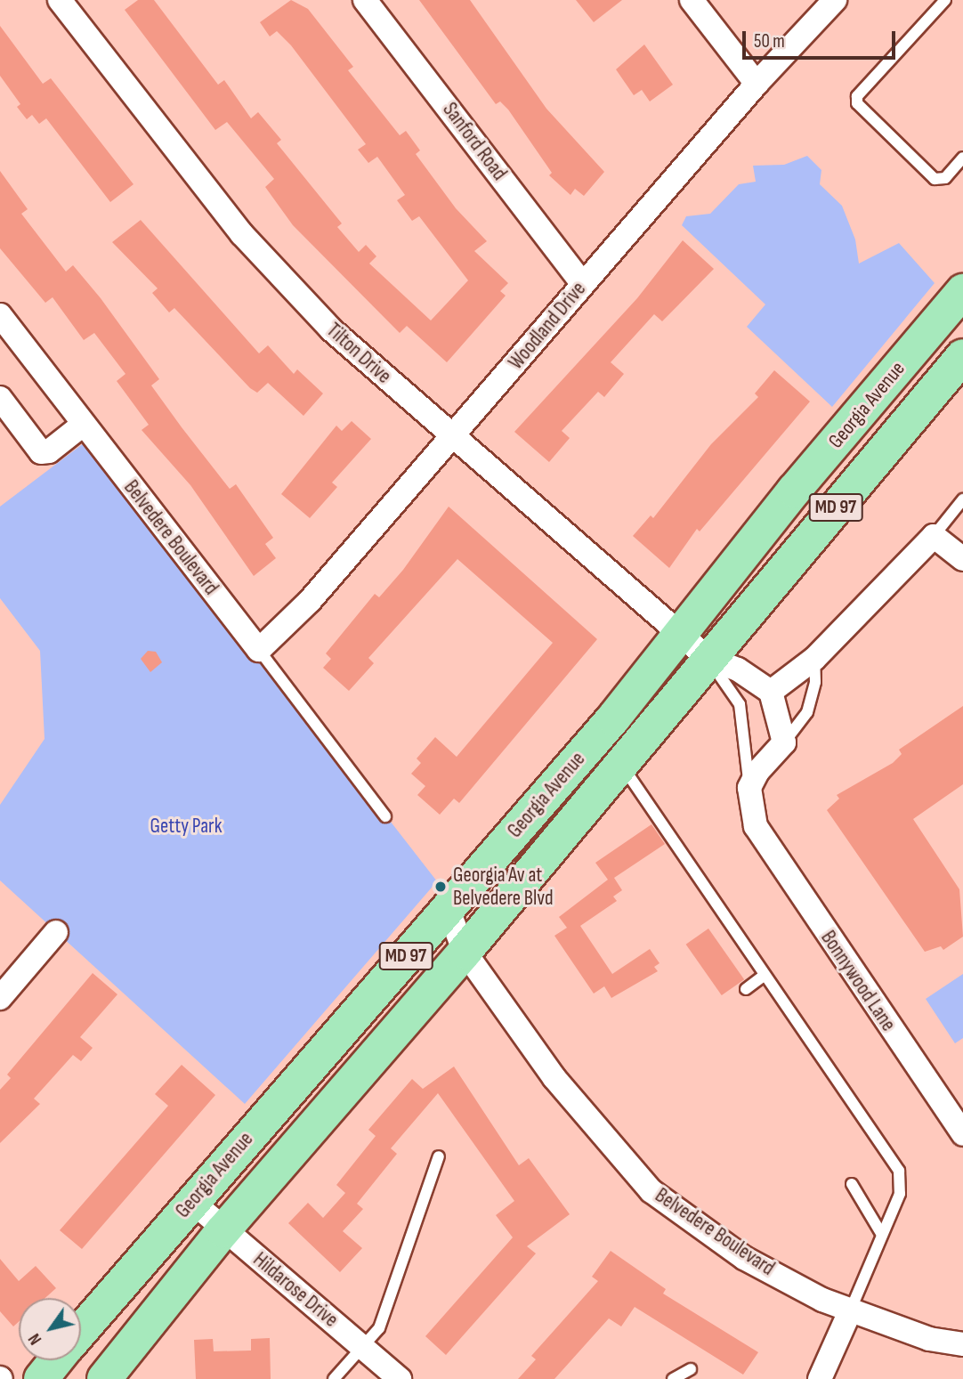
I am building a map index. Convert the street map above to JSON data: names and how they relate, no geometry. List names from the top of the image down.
{
  "streets": {
    "main road": ["Georgia Avenue", "MD 97"],
    "street": [
      "Sanford Road",
      "Woodland Drive",
      "Tilton Drive",
      "Belvedere Boulevard",
      "Bonnywood Lane",
      "Hildarose Drive"
    ]
  },
  "crossings": [
    ["Sanford Road", "Woodland Drive"],
    ["Woodland Drive", "Tilton Drive"],
    ["Woodland Drive", "Belvedere Boulevard"],
    ["Tilton Drive", "Georgia Avenue"],
    ["Georgia Avenue", "Belvedere Boulevard"],
    ["Georgia Avenue", "Hildarose Drive"]
  ],
  "parks": ["Getty Park"],
  "places": ["Georgia Av at Belvedere Blvd"],
  "scale_bar": "50 m",
  "north": "bottom left"
}
